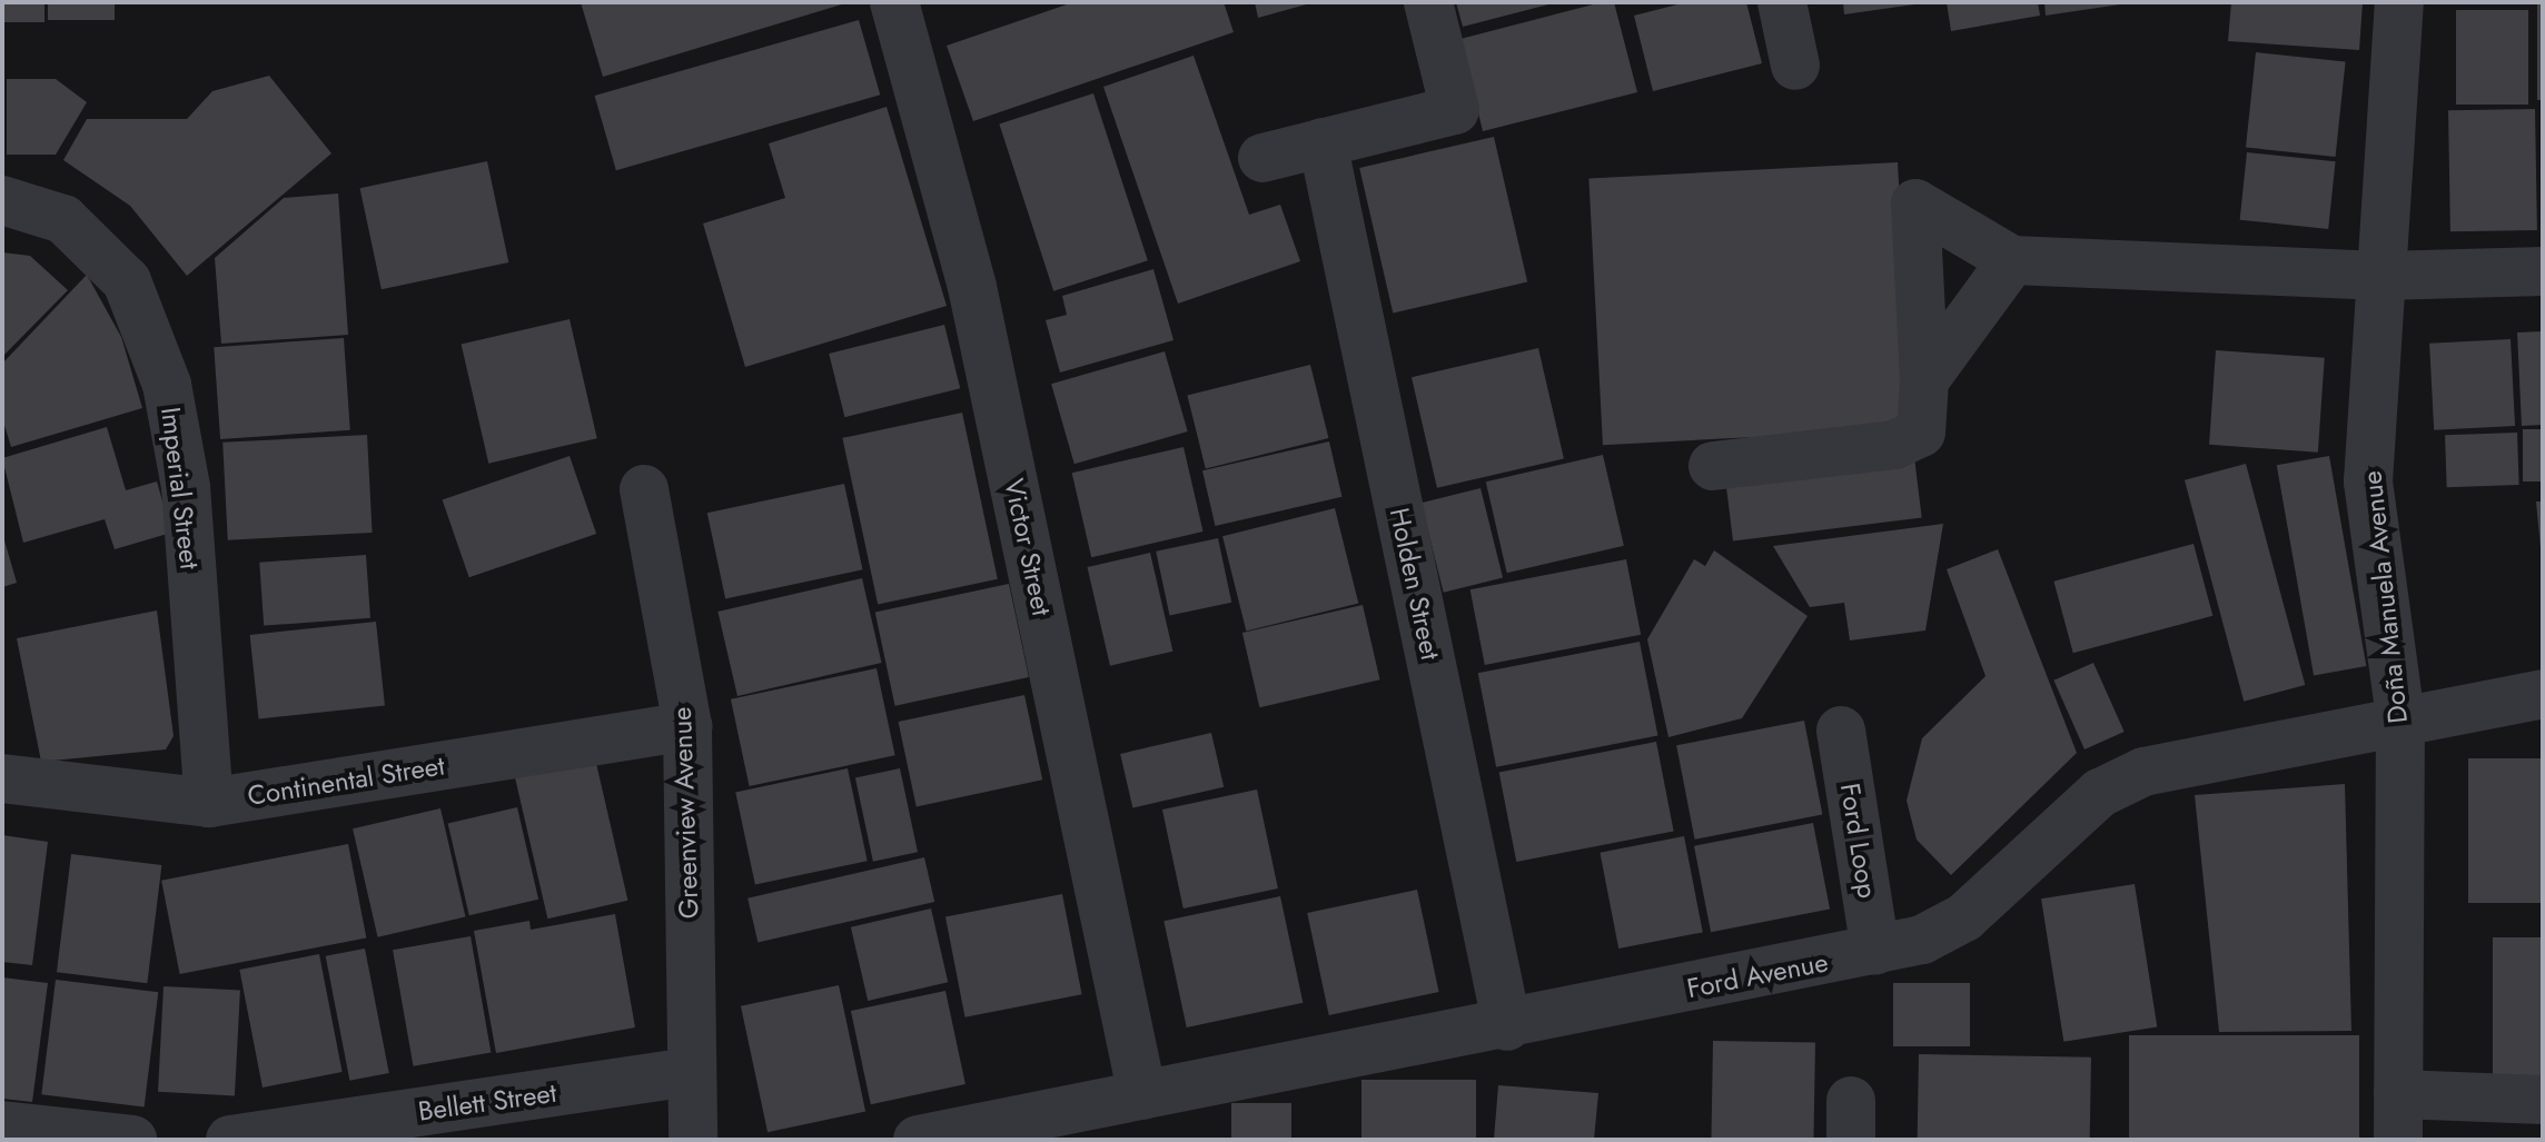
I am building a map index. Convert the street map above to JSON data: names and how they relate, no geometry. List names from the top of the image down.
{
  "streets": {
    "street": [
      "Imperial Street",
      "Victor Street",
      "Holden Street",
      "Doña Manuela Avenue",
      "Continental Street",
      "Greenview Avenue",
      "Ford Loop",
      "Ford Avenue",
      "Bellett Street"
    ]
  },
  "crossings": [
    ["Imperial Street", "Continental Street"],
    ["Victor Street", "Ford Avenue"],
    ["Holden Street", "Ford Avenue"],
    ["Doña Manuela Avenue", "Ford Avenue"],
    ["Continental Street", "Greenview Avenue"],
    ["Greenview Avenue", "Bellett Street"],
    ["Ford Loop", "Ford Avenue"]
  ]
}
